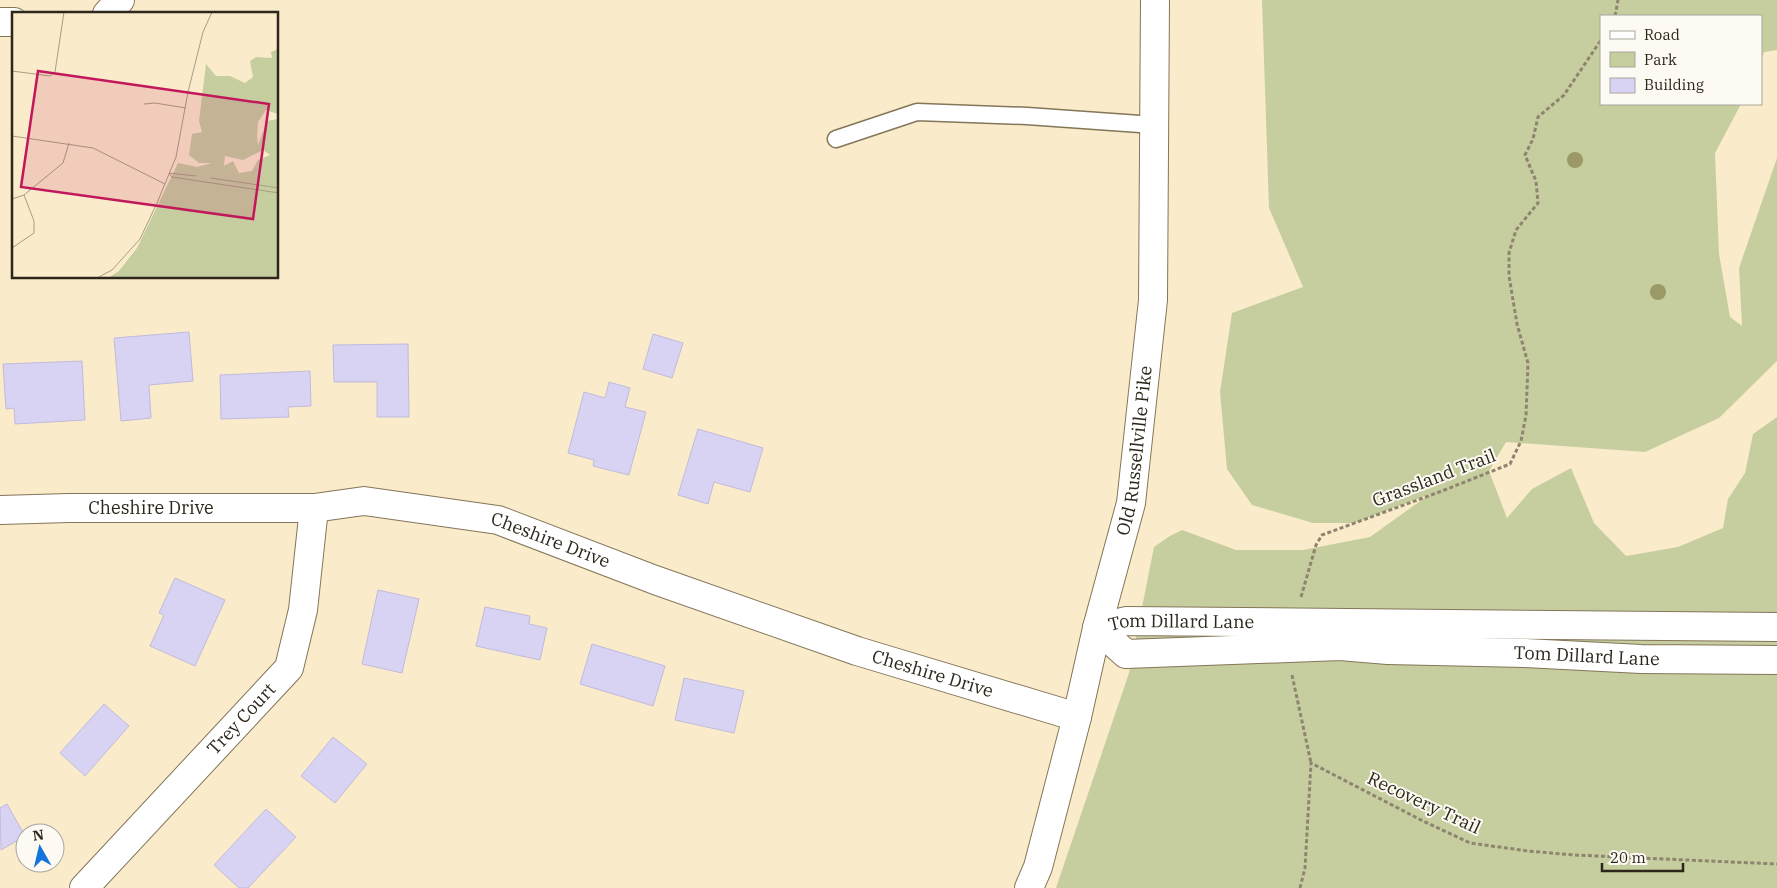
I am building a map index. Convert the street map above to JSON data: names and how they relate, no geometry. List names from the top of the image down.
{
  "streets": {
    "street": [
      "Old Russellville Pike",
      "Cheshire Drive",
      "Tom Dillard Lane",
      "Trey Court"
    ],
    "path": ["Grassland Trail", "Recovery Trail"]
  },
  "crossings": [
    ["Old Russellville Pike", "Cheshire Drive"],
    ["Old Russellville Pike", "Tom Dillard Lane"],
    ["Grassland Trail", "Tom Dillard Lane"],
    ["Grassland Trail", "Recovery Trail"],
    ["Cheshire Drive", "Trey Court"]
  ],
  "legend": ["Road", "Park", "Building"],
  "scale_bar": "20 m",
  "north": "top"
}
